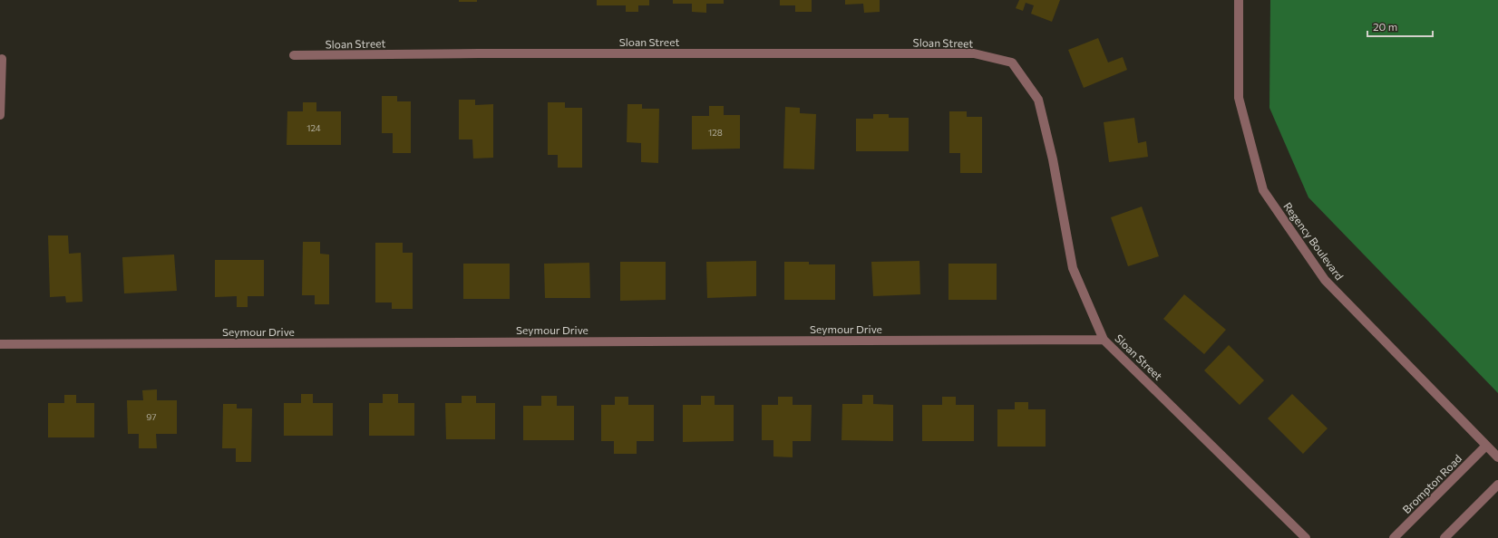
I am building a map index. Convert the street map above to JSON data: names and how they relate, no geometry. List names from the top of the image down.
{
  "streets": {
    "street": [
      "Sloan Street",
      "Regency Boulevard",
      "Seymour Drive",
      "Brompton Road"
    ]
  },
  "crossings": [
    ["Sloan Street", "Seymour Drive"],
    ["Regency Boulevard", "Brompton Road"]
  ],
  "house_numbers": ["124", "128", "97"],
  "scale_bar": "20 m"
}
